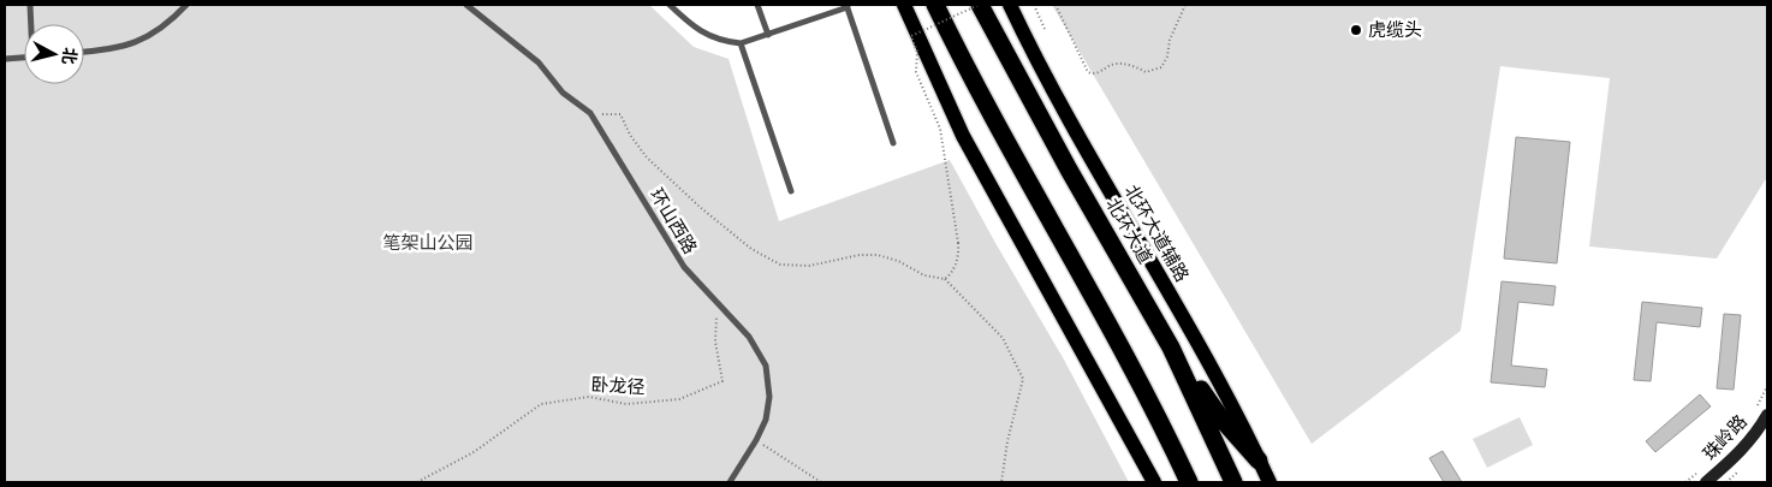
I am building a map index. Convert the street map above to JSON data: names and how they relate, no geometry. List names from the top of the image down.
{
  "streets": {
    "highway": ["北环大道"],
    "main road": ["北环大道辅路"],
    "street": ["珠岭路"],
    "lane": ["环山西路"],
    "path": ["卧龙径"]
  },
  "crossings": [
    ["环山西路", "卧龙径"]
  ],
  "parks": ["笔架山公园"],
  "places": ["虎缆头"],
  "north": "right"
}
